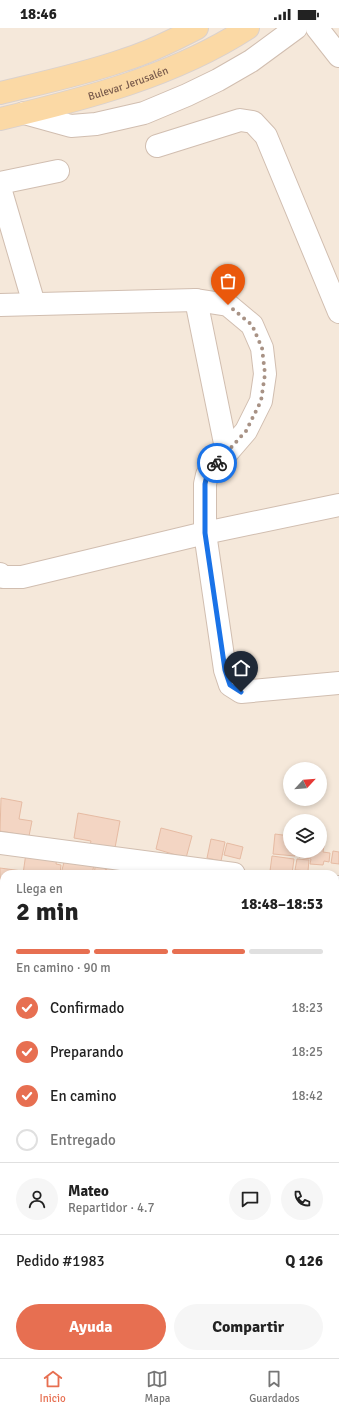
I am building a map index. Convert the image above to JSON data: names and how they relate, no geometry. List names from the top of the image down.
{
  "streets": {
    "main road": ["Bulevar Jerusalén"]
  },
  "north": "top right",
  "page": {
    "status": "18:46",
    "heading": ["2 min", "Llega en", "18:48–18:53"],
    "panel": [
      "Mateo",
      "Repartidor · 4.7",
      "Pedido #1983",
      "Q 126"
    ],
    "bar": "En camino · 90 m",
    "list": [
      ["Confirmado", "18:23"],
      ["Preparando", "18:25"],
      ["En camino", "18:42"],
      "Entregado"
    ],
    "buttons": ["Ayuda", "Compartir"],
    "tabs": ["Inicio", "Mapa", "Guardados"]
  }
}
